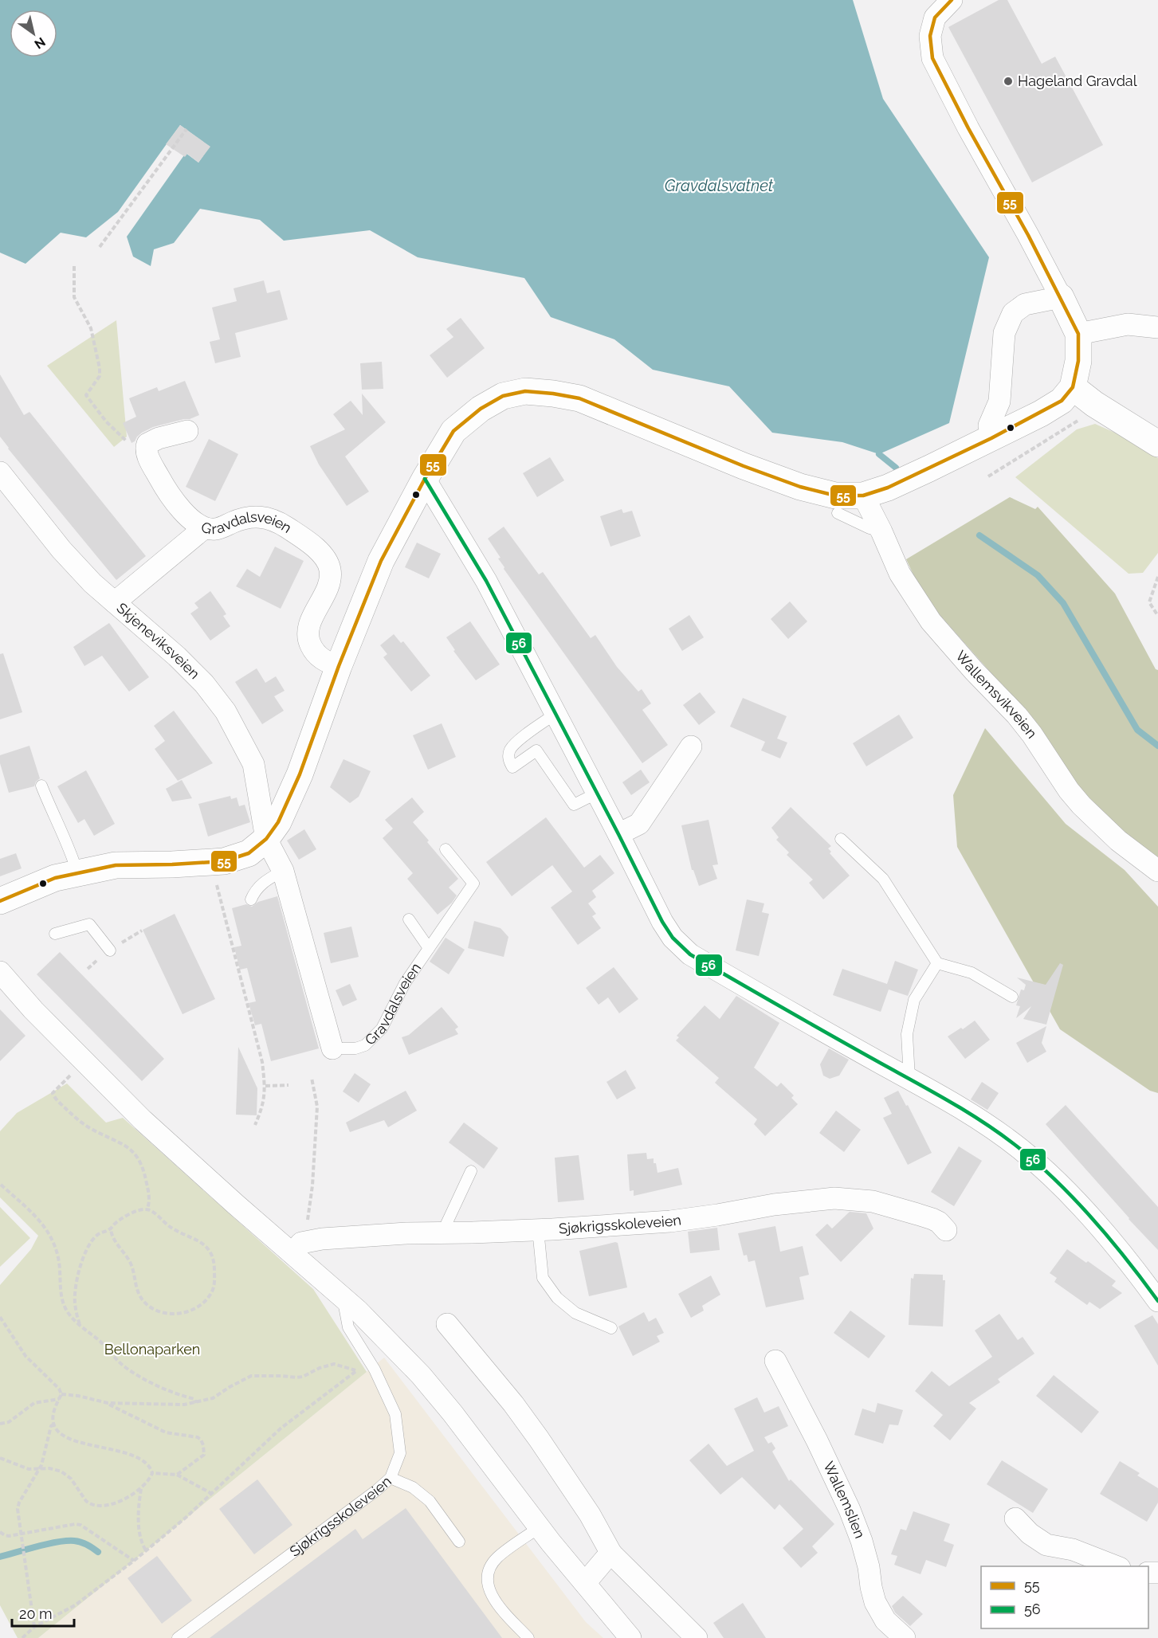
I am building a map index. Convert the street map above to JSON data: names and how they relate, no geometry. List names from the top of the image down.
{
  "streets": {
    "street": [
      "Gravdalsveien",
      "Skjeneviksveien",
      "Wallemsvikveien",
      "Sjøkrigsskoleveien",
      "Wallemslien"
    ]
  },
  "crossings": [
    ["Gravdalsveien", "Skjeneviksveien"]
  ],
  "water": ["Gravdalsvatnet"],
  "parks": ["Bellonaparken"],
  "places": ["Hageland Gravdal"],
  "lines": ["transit line 55", "transit line 56"],
  "legend": ["55", "56"],
  "scale_bar": "20 m",
  "north": "bottom right"
}
